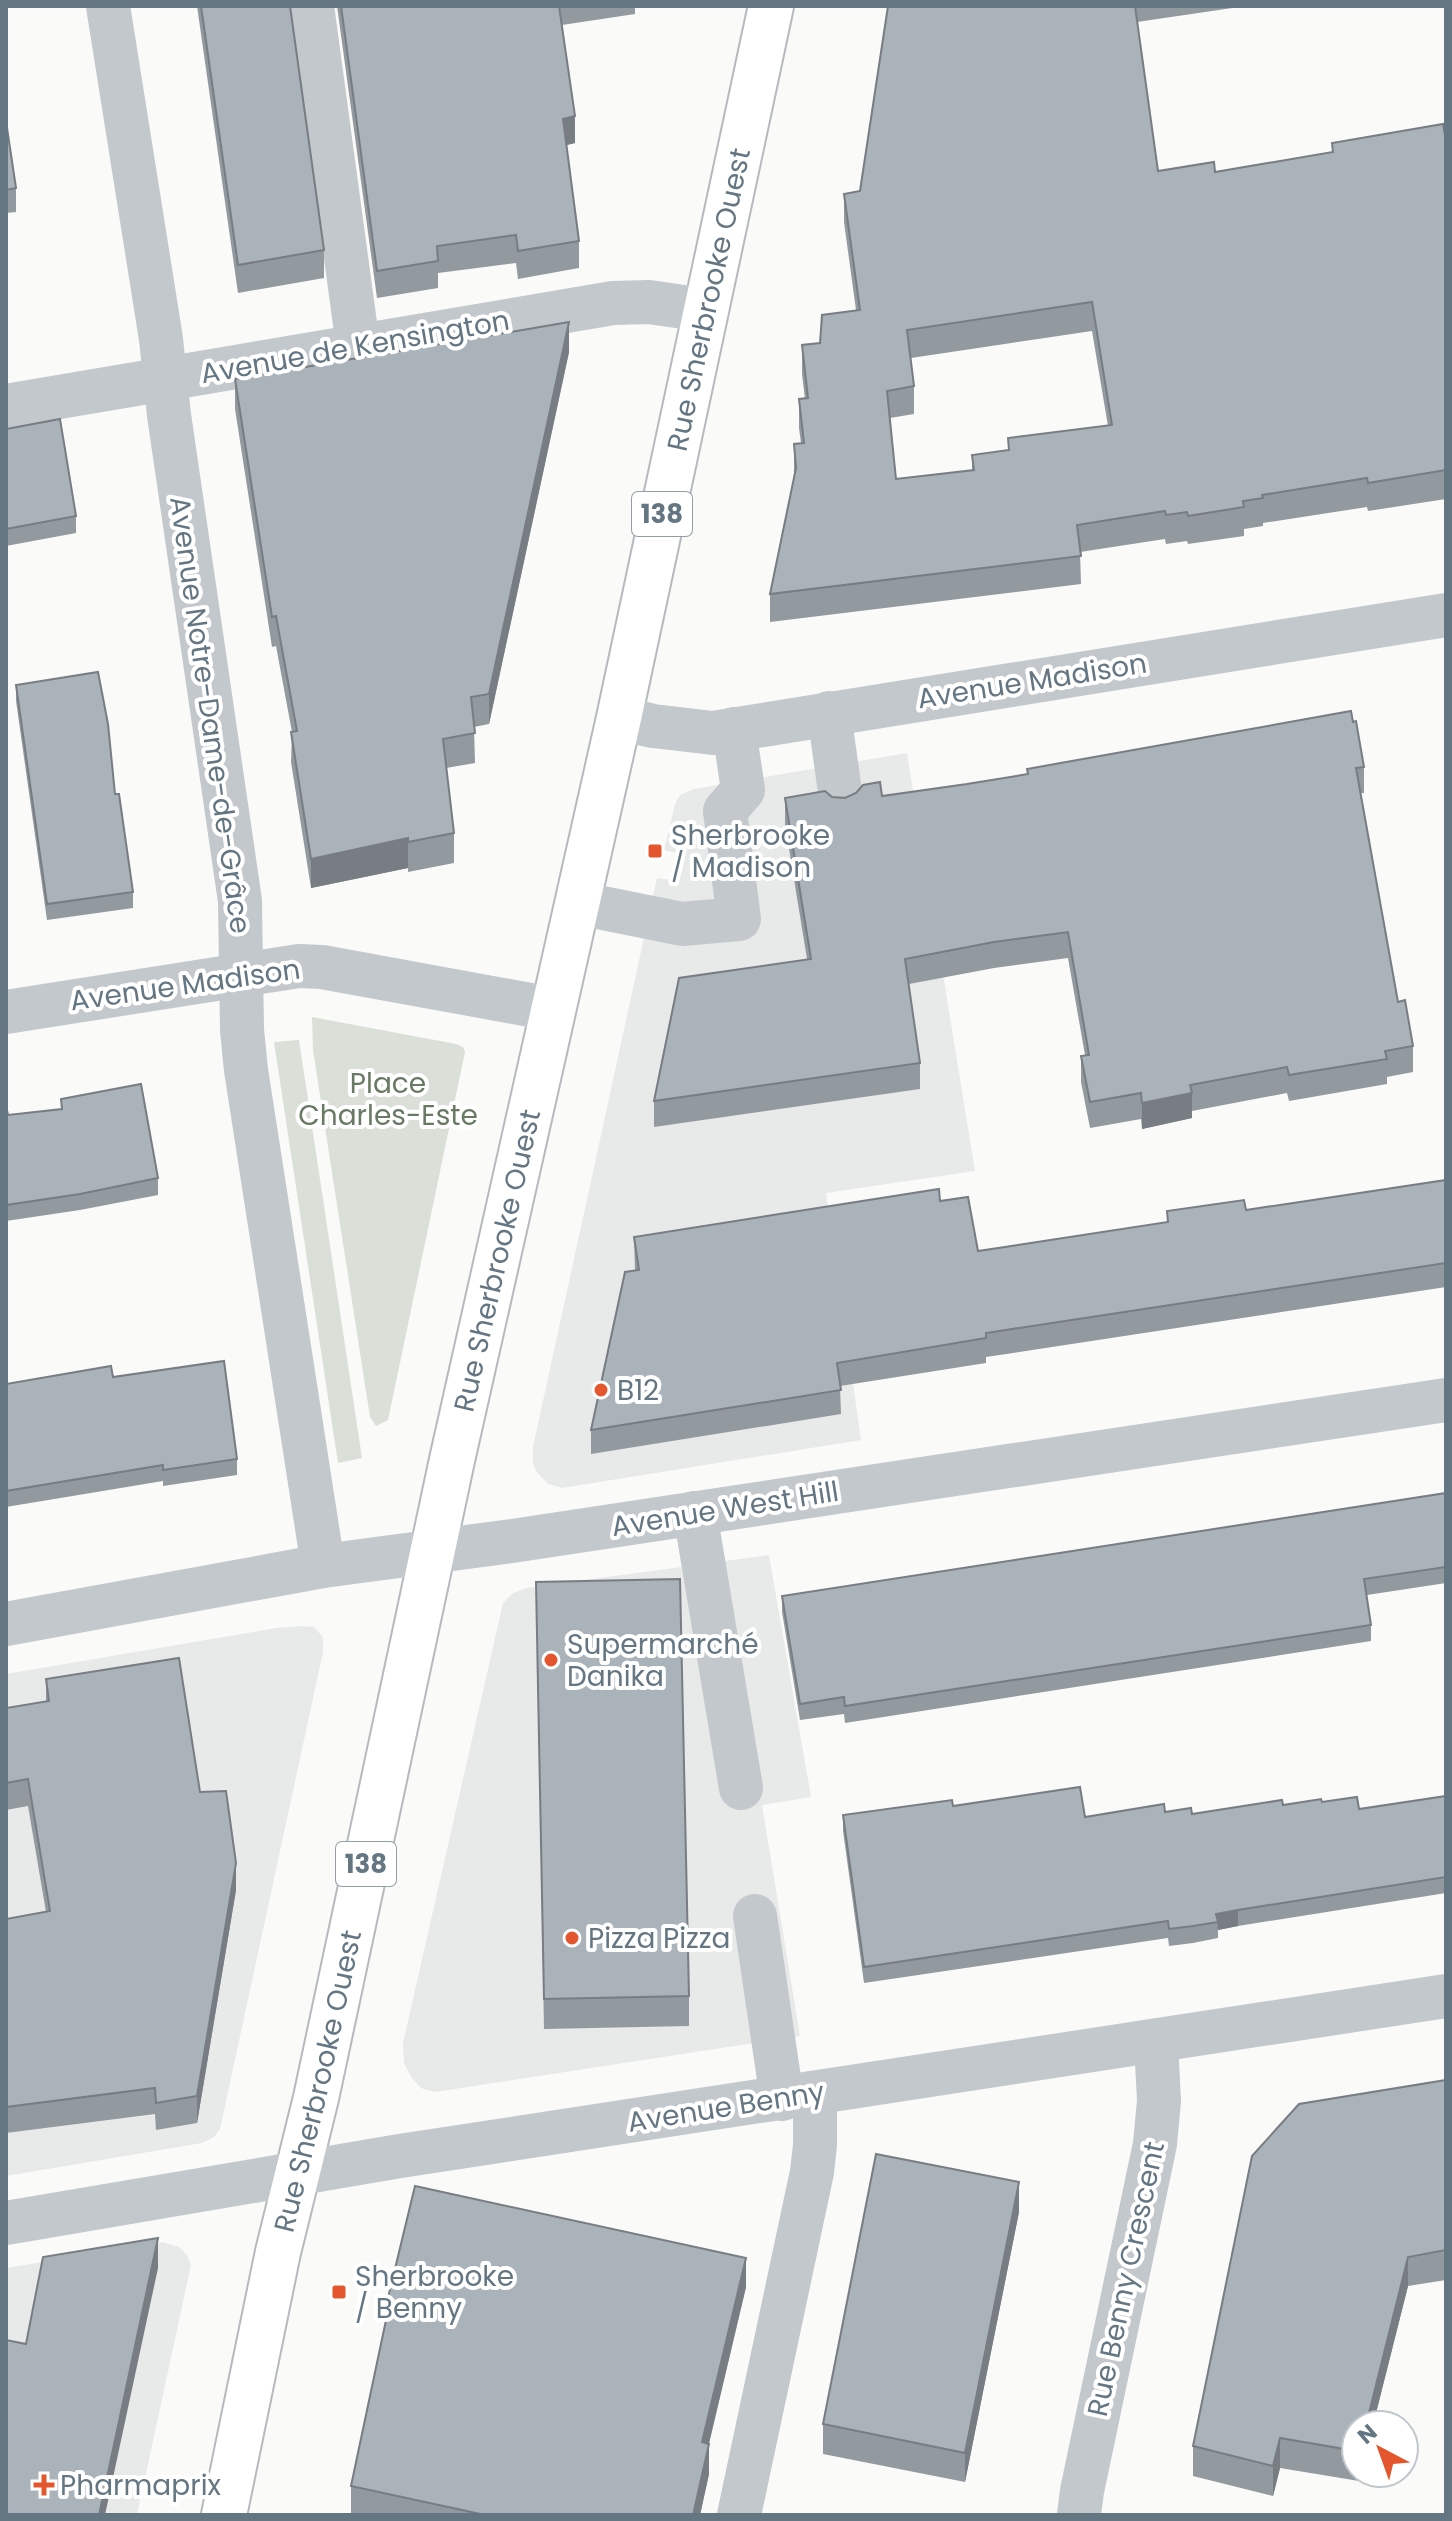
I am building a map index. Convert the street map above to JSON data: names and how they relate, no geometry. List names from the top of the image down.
{
  "streets": {
    "main road": ["Rue Sherbrooke Ouest", "138"],
    "street": [
      "Avenue de Kensington",
      "Avenue Madison",
      "Avenue Notre-Dame-de-Grâce",
      "Avenue West Hill",
      "Avenue Benny",
      "Rue Benny Crescent"
    ]
  },
  "crossings": [
    ["Rue Sherbrooke Ouest", "Avenue de Kensington"],
    ["Rue Sherbrooke Ouest", "Avenue Madison"],
    ["Rue Sherbrooke Ouest", "Avenue West Hill"],
    ["Rue Sherbrooke Ouest", "Avenue Benny"],
    ["Avenue de Kensington", "Avenue Notre-Dame-de-Grâce"],
    ["Avenue Madison", "Avenue Notre-Dame-de-Grâce"],
    ["Avenue Notre-Dame-de-Grâce", "Avenue West Hill"],
    ["Avenue Benny", "Rue Benny Crescent"]
  ],
  "parks": ["Place Charles-Este"],
  "places": {
    "transit": ["Sherbrooke / Madison", "Sherbrooke / Benny"],
    "other": ["B12", "Supermarché Danika", "Pizza Pizza"],
    "health": ["Pharmaprix"]
  },
  "north": "top left"
}
